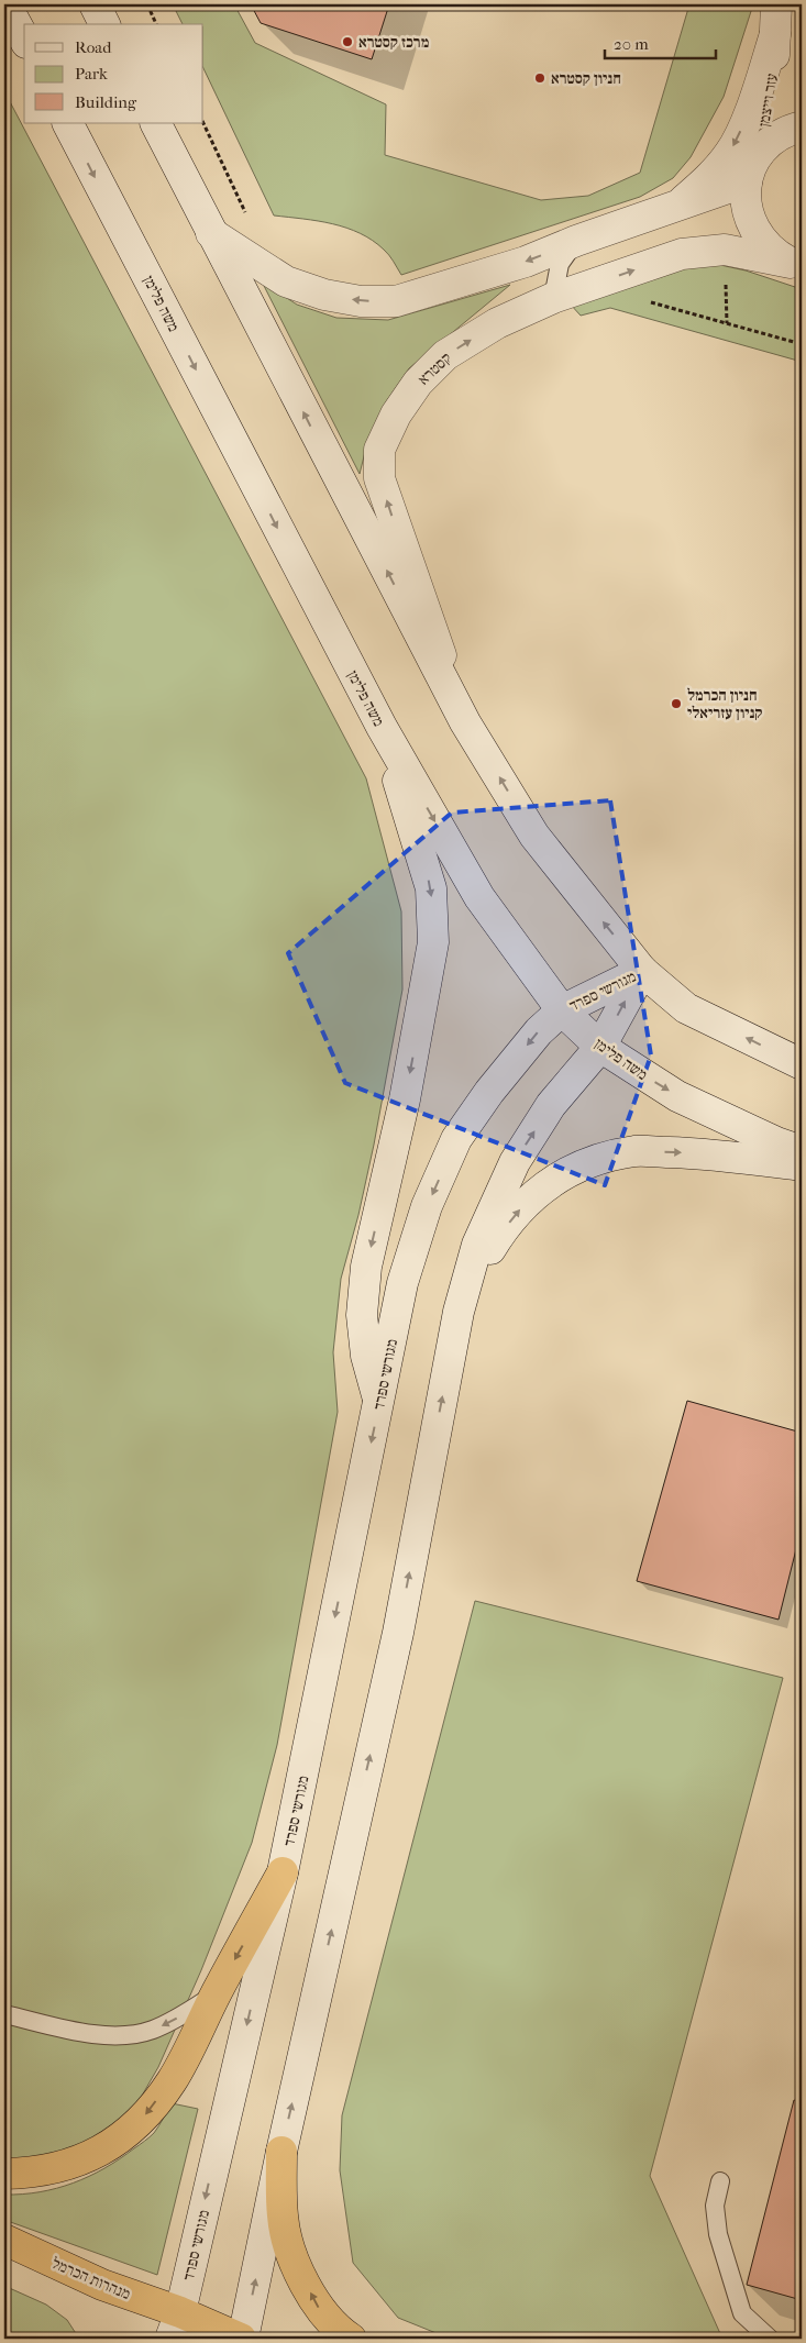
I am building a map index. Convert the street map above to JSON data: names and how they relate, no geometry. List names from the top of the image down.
{
  "streets": {
    "highway": ["מנהרות הכרמל"],
    "street": [
      "עזר וייצמן",
      "משה פלימן",
      "קסטרא",
      "מגורשי ספרד"
    ]
  },
  "crossings": [
    ["עזר וייצמן", "קסטרא"],
    ["משה פלימן", "מגורשי ספרד"],
    ["מגורשי ספרד", "מנהרות הכרמל"]
  ],
  "places": ["מרכז קסטרא", "חניון קסטרא", "חניון הכרמל קניון עזריאלי"],
  "legend": ["Road", "Park", "Building"],
  "scale_bar": "20 m"
}
